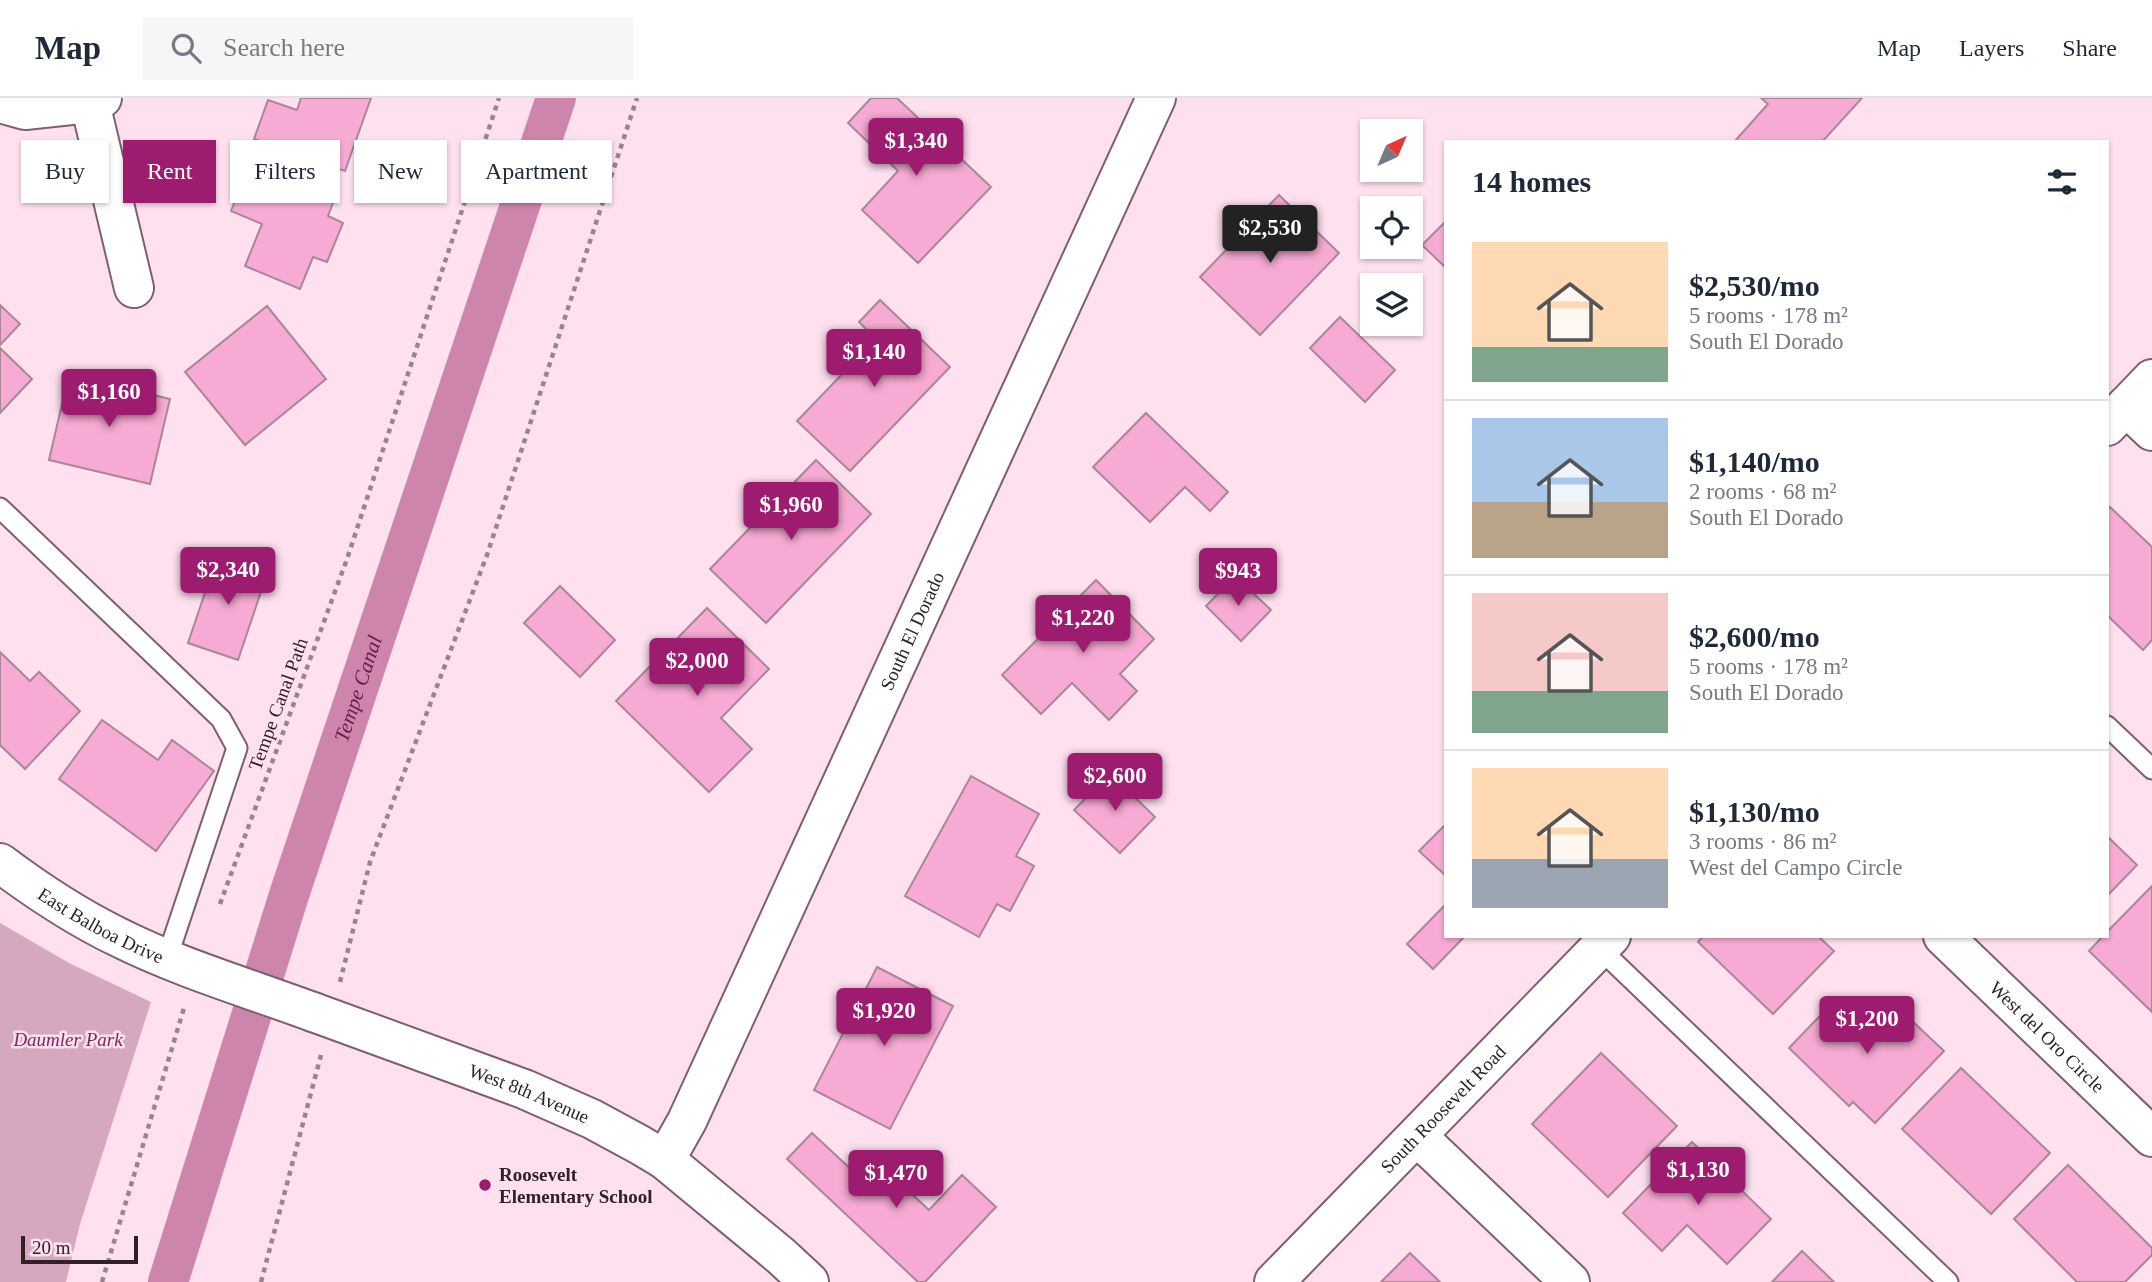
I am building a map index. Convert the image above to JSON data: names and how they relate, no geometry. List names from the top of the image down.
{
  "streets": {
    "street": [
      "South El Dorado",
      "East Balboa Drive",
      "West del Oro Circle",
      "West 8th Avenue",
      "South Roosevelt Road"
    ],
    "path": ["Tempe Canal Path"]
  },
  "crossings": [
    ["South El Dorado", "West 8th Avenue"],
    ["East Balboa Drive", "West 8th Avenue"]
  ],
  "water": ["Tempe Canal"],
  "parks": ["Daumler Park"],
  "places": ["Roosevelt Elementary School"],
  "scale_bar": "20 m",
  "north": "top right",
  "page": {
    "header": "Map",
    "search": "Search here",
    "nav": ["Map", "Layers", "Share"],
    "price": [
      "$1,340",
      "$2,530",
      "$1,140",
      "$1,160",
      "$1,960",
      "$2,340",
      "$943",
      "$1,220",
      "$2,000",
      "$2,600",
      "$1,920",
      "$1,200",
      "$1,130",
      "$1,470"
    ],
    "chip": [
      "Buy",
      "Rent",
      "Filters",
      "New",
      "Apartment"
    ],
    "heading": "14 homes",
    "list": [
      {
        "name": "$2,530/mo",
        "note": "5 rooms · 178 m² · South El Dorado"
      },
      {
        "name": "$1,140/mo",
        "note": "2 rooms · 68 m² · South El Dorado"
      },
      {
        "name": "$2,600/mo",
        "note": "5 rooms · 178 m² · South El Dorado"
      },
      {
        "name": "$1,130/mo",
        "note": "3 rooms · 86 m² · West del Campo Circle"
      }
    ],
    "scale": "20 m"
  }
}
